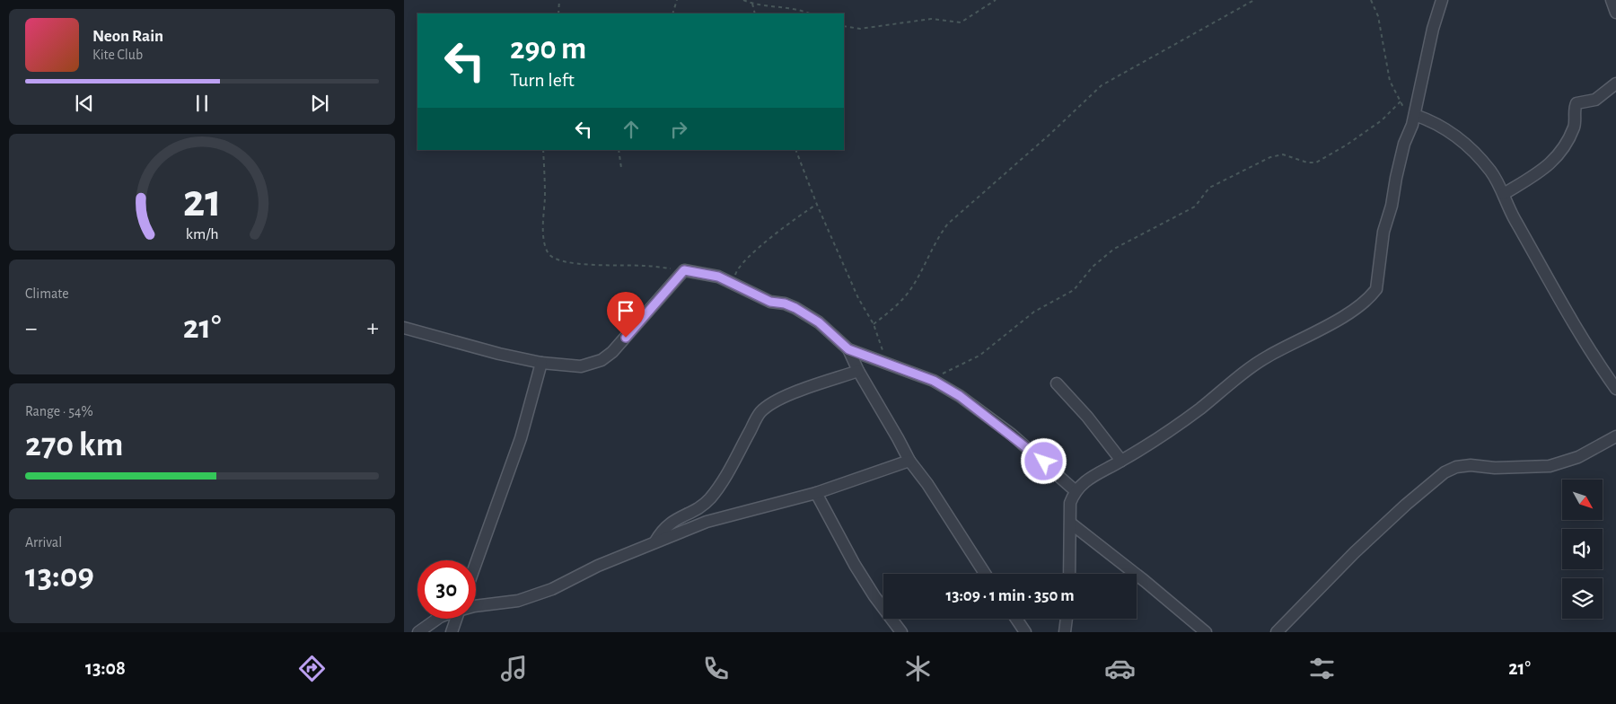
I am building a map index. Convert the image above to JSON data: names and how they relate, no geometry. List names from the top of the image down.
{
  "north": "bottom right",
  "page": {
    "turn": ["290 m", "Turn left"],
    "song": ["Neon Rain", "Kite Club"],
    "tile": [
      "Climate",
      ["Range · 54%", "270 km"],
      ["Arrival", "13:09"]
    ],
    "heat": ["−", "21°", "+"],
    "limit": "30",
    "trip": "13:09 · 1 min · 350 m",
    "tabs": ["13:08", "21°"],
    "gauge": ["21", "km/h"]
  }
}
